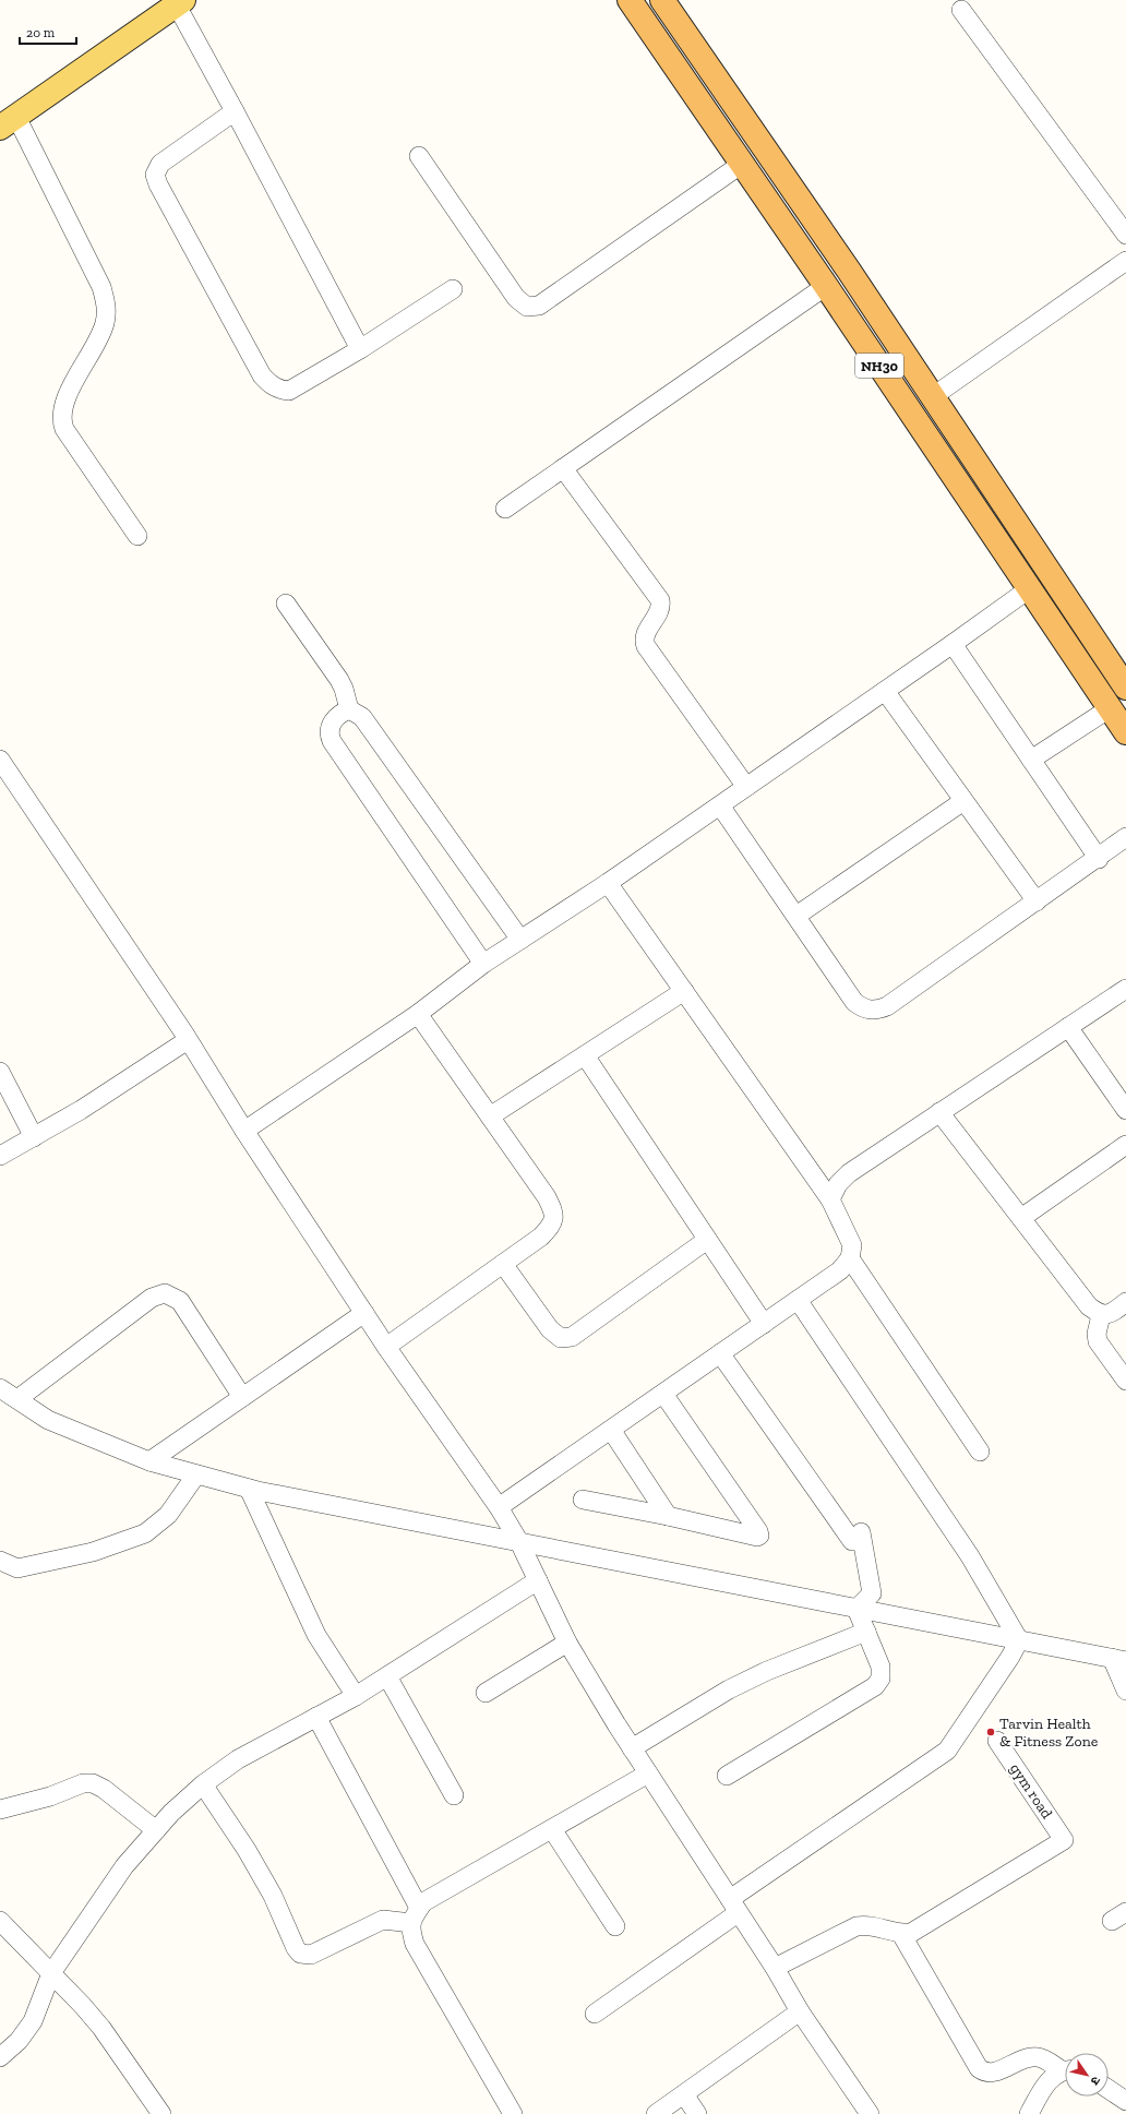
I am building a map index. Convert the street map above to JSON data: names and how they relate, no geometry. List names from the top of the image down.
{
  "streets": {
    "highway": ["NH30"],
    "street": ["gym road"]
  },
  "places": ["Tarvin Health & Fitness Zone"],
  "scale_bar": "20 m",
  "north": "bottom right"
}
